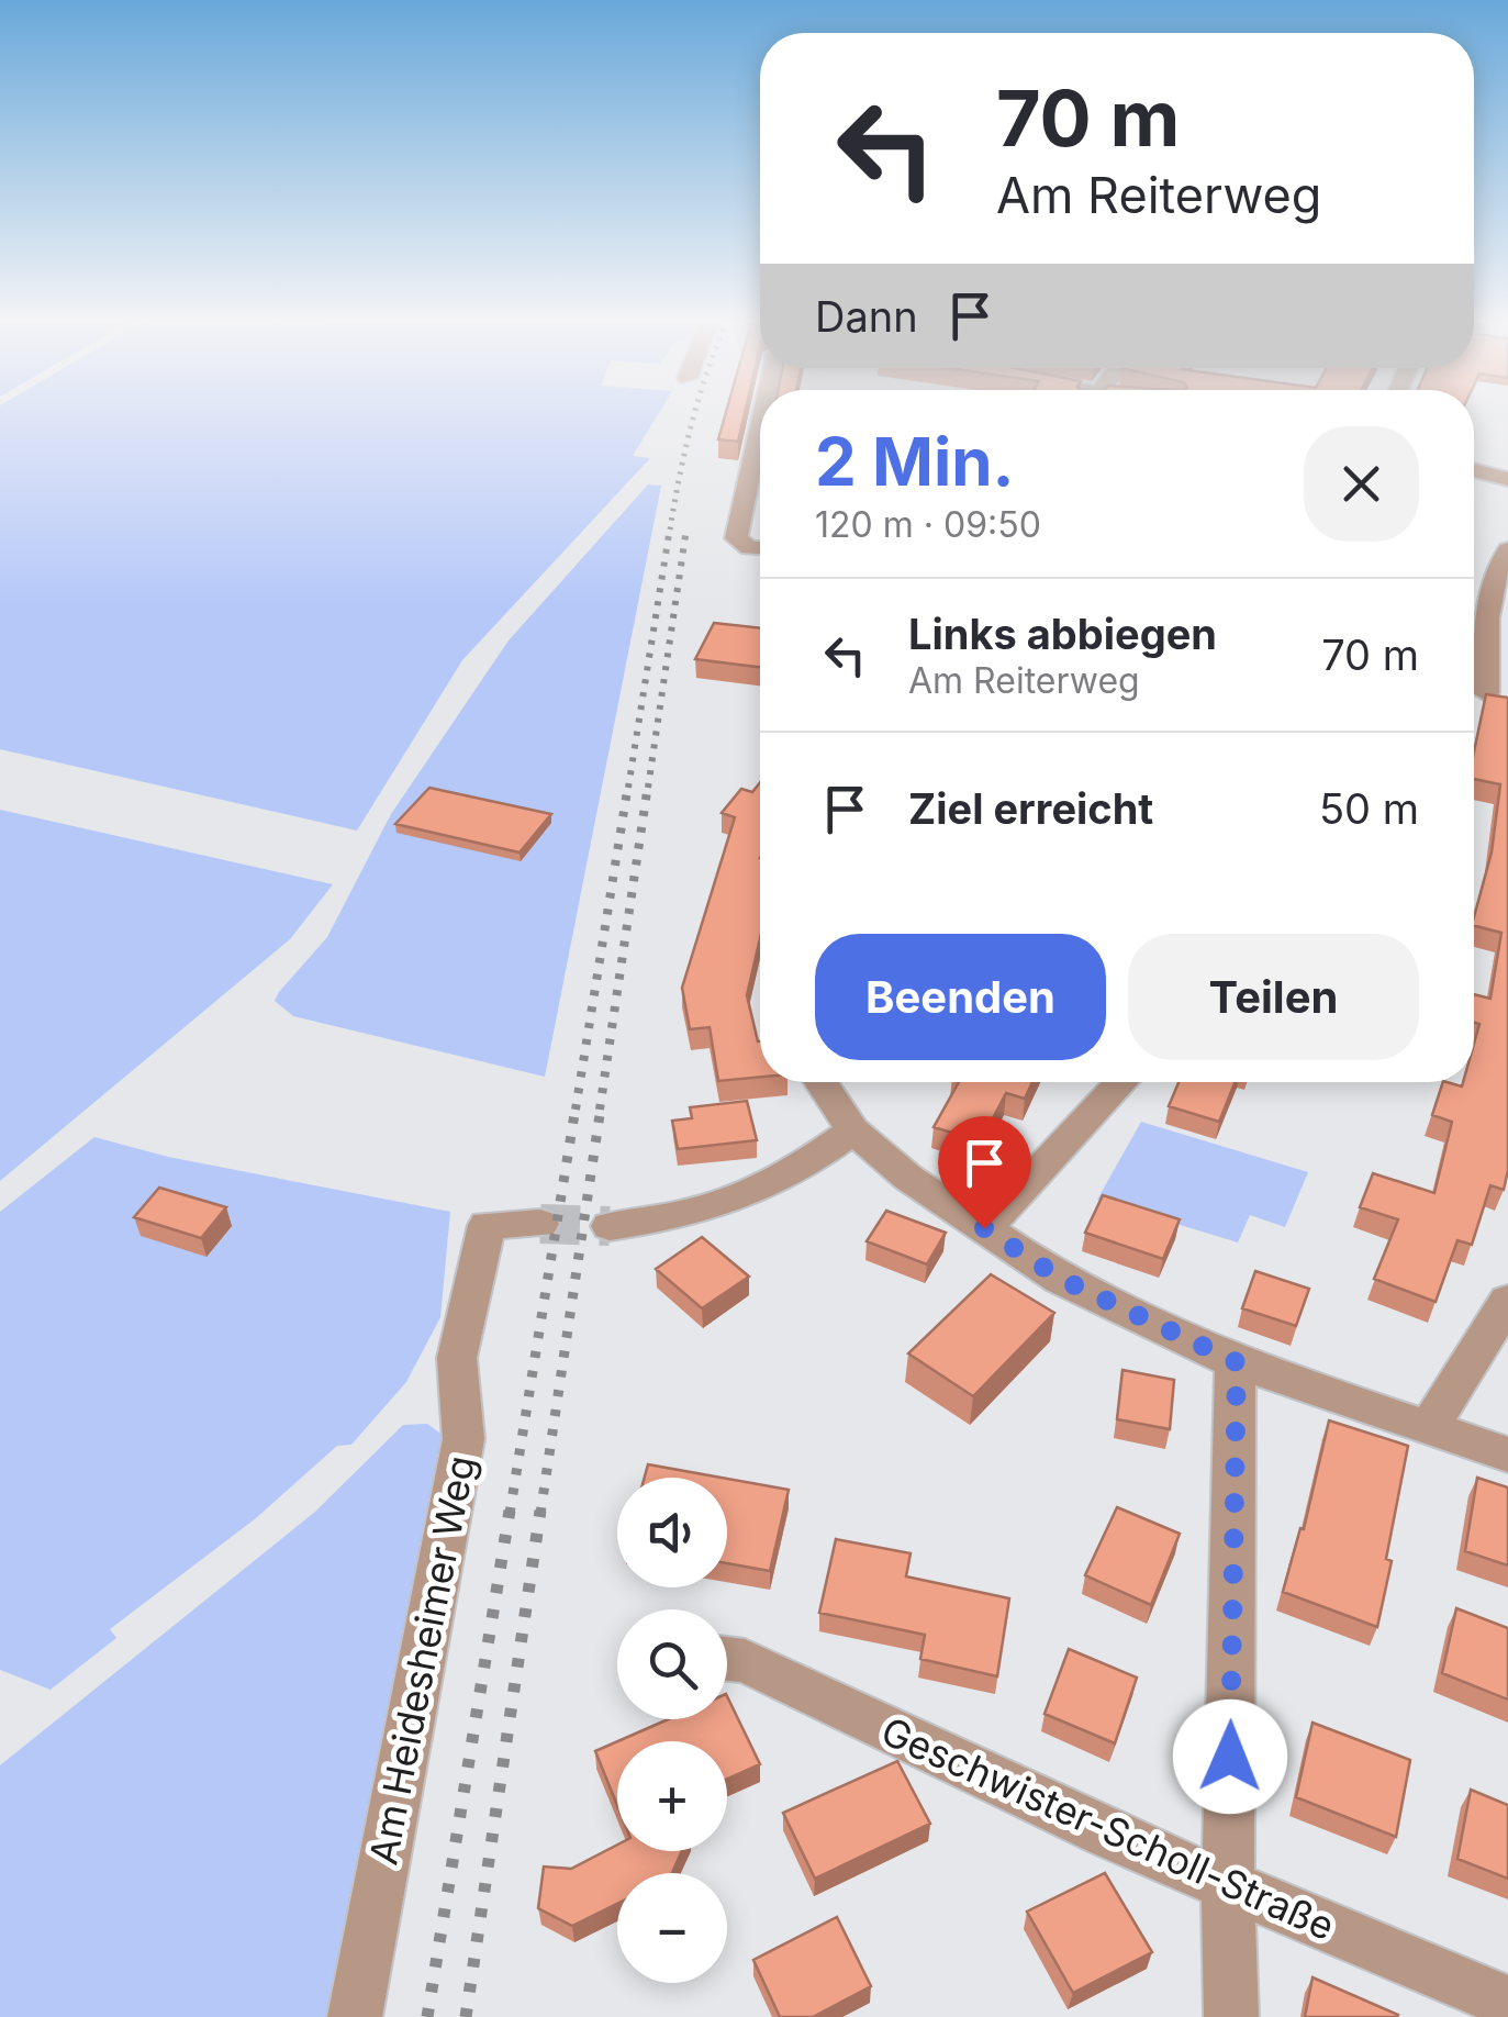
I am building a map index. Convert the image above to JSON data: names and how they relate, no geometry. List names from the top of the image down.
{
  "streets": {
    "street": ["Am Heidesheimer Weg", "Geschwister-Scholl-Straße"]
  },
  "page": {
    "turn": ["70 m", "Am Reiterweg"],
    "then": "Dann",
    "heading": ["2 Min.", "120 m · 09:50"],
    "list": [
      {
        "name": "Links abbiegen",
        "note": "Am Reiterweg",
        "value": "70 m"
      },
      {
        "name": "Ziel erreicht",
        "value": "50 m"
      }
    ],
    "buttons": ["Beenden", "Teilen"],
    "map_buttons": ["+", "−"]
  }
}
